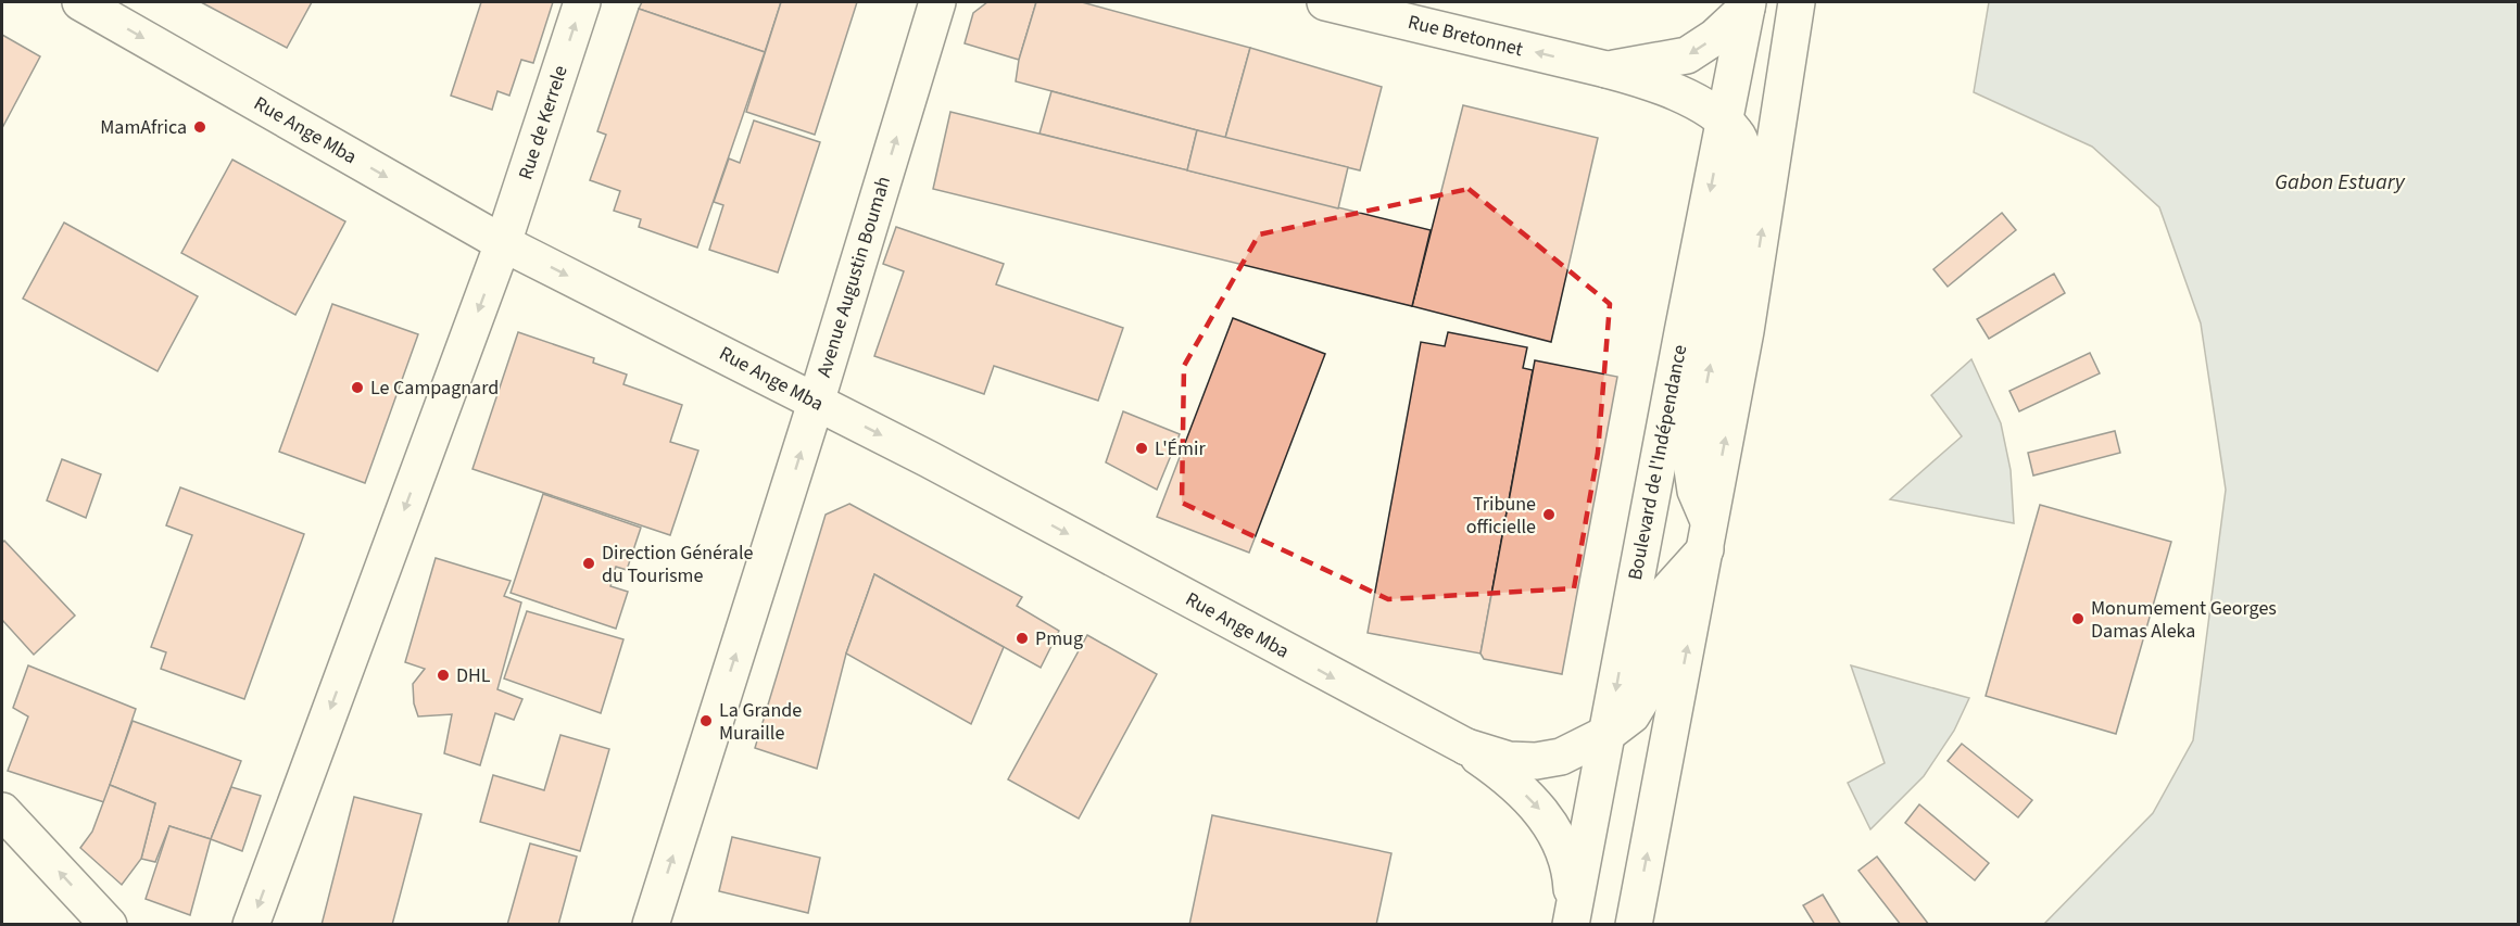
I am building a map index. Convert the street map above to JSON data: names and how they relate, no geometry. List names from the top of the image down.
{
  "streets": {
    "street": [
      "Rue Bretonnet",
      "Rue de Kerrele",
      "Rue Ange Mba",
      "Avenue Augustin Boumah",
      "Boulevard de l'Indépendance"
    ]
  },
  "crossings": [
    ["Rue Bretonnet", "Boulevard de l'Indépendance"],
    ["Rue de Kerrele", "Rue Ange Mba"],
    ["Rue Ange Mba", "Avenue Augustin Boumah"]
  ],
  "one_way": ["Rue Bretonnet", "Rue Ange Mba", "Avenue Augustin Boumah"],
  "water": ["Gabon Estuary"],
  "places": [
    "MamAfrica",
    "Le Campagnard",
    "L'Émir",
    "Tribune officielle",
    "Direction Générale du Tourisme",
    "Monumement Georges Damas Aleka",
    "Pmug",
    "DHL",
    "La Grande Muraille"
  ]
}
